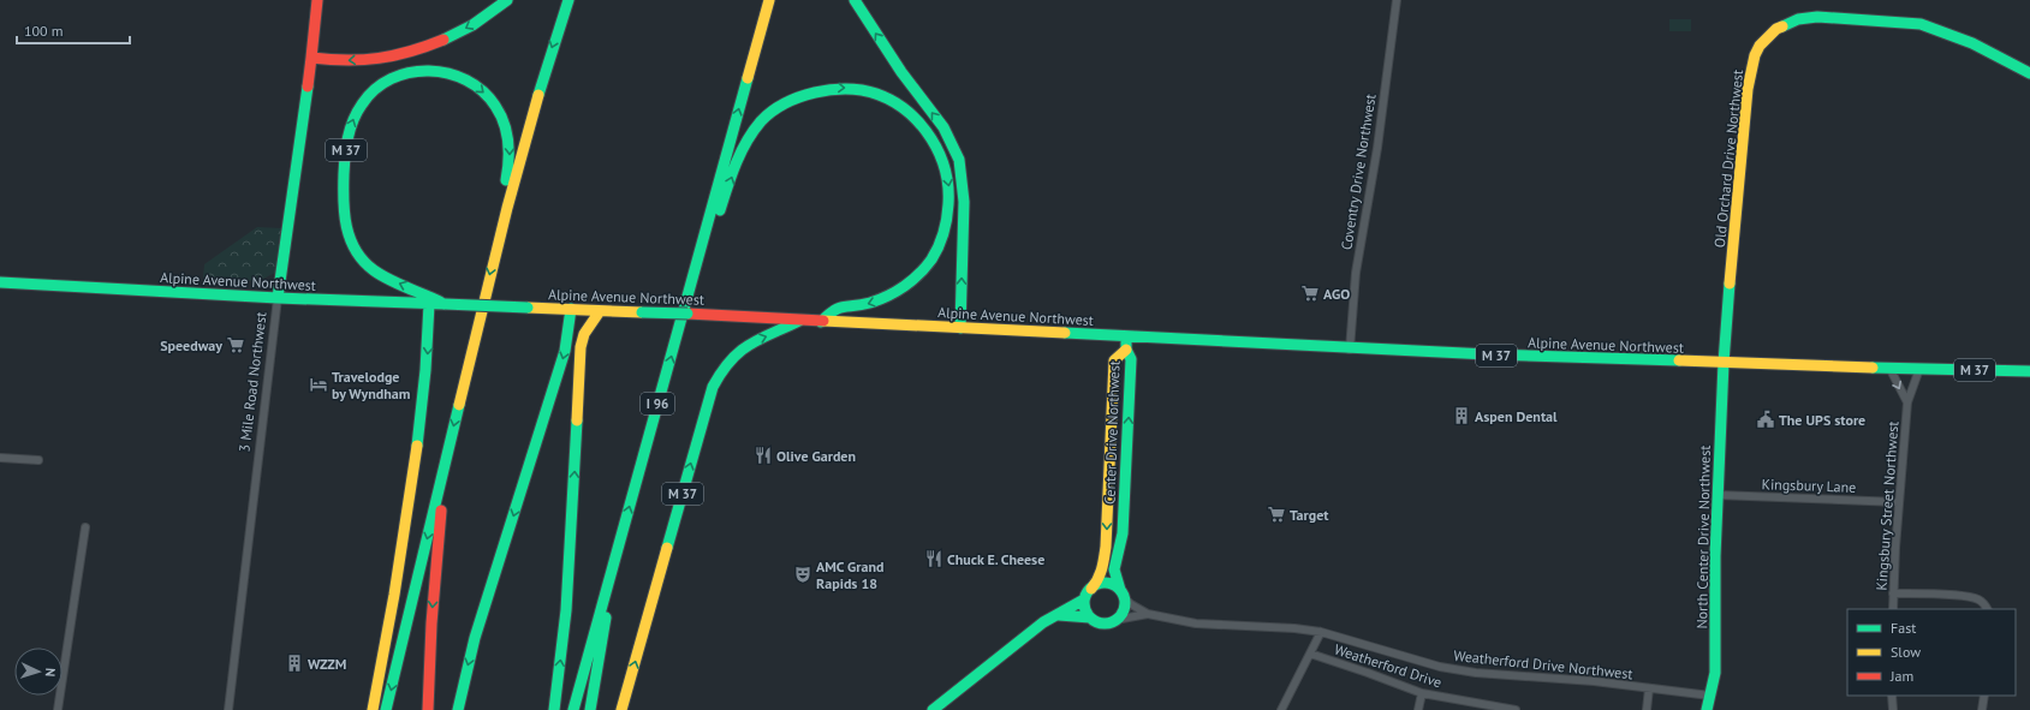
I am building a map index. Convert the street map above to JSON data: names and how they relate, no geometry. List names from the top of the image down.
{
  "streets": {
    "main road": [
      "M 37",
      "Old Orchard Drive Northwest",
      "Alpine Avenue Northwest",
      "3 Mile Road Northwest",
      "I 96",
      "Center Drive Northwest",
      "North Center Drive Northwest"
    ],
    "street": [
      "Coventry Drive Northwest",
      "Kingsbury Lane",
      "Kingsbury Street Northwest",
      "Weatherford Drive Northwest",
      "Weatherford Drive"
    ]
  },
  "crossings": [
    ["M 37", "Alpine Avenue Northwest"],
    ["Old Orchard Drive Northwest", "Alpine Avenue Northwest"],
    ["Old Orchard Drive Northwest", "North Center Drive Northwest"],
    ["Coventry Drive Northwest", "Alpine Avenue Northwest"],
    ["Alpine Avenue Northwest", "3 Mile Road Northwest"],
    ["Alpine Avenue Northwest", "Kingsbury Street Northwest"],
    ["Alpine Avenue Northwest", "North Center Drive Northwest"],
    ["Center Drive Northwest", "Weatherford Drive Northwest"],
    ["Kingsbury Lane", "Kingsbury Street Northwest"],
    ["Kingsbury Lane", "North Center Drive Northwest"],
    ["North Center Drive Northwest", "Weatherford Drive Northwest"]
  ],
  "places": {
    "supermarket": ["AGO", "Speedway", "Target"],
    "hotel": ["Travelodge by Wyndham"],
    "building": ["Aspen Dental", "WZZM"],
    "public building": ["The UPS store"],
    "restaurant": ["Olive Garden", "Chuck E. Cheese"],
    "theatre": ["AMC Grand Rapids 18"]
  },
  "legend": ["Fast", "Slow", "Jam"],
  "scale_bar": "100 m",
  "north": "right"
}
